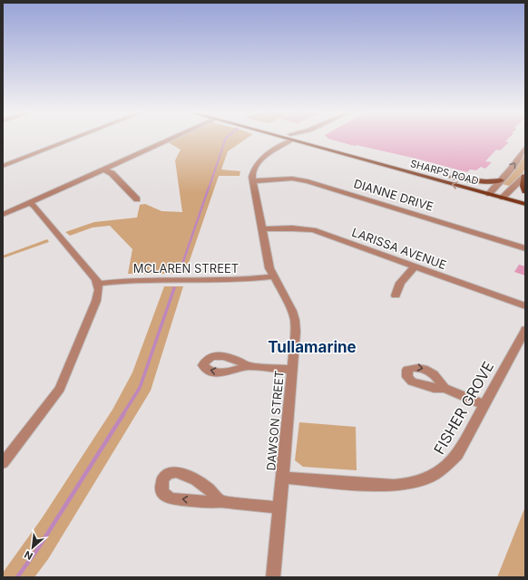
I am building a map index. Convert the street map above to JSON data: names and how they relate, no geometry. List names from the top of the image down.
{
  "streets": {
    "main road": ["SHARPS ROAD"],
    "street": [
      "DIANNE DRIVE",
      "LARISSA AVENUE",
      "MCLAREN STREET",
      "FISHER GROVE",
      "DAWSON STREET"
    ]
  },
  "crossings": [
    ["DIANNE DRIVE", "DAWSON STREET"],
    ["LARISSA AVENUE", "DAWSON STREET"],
    ["MCLAREN STREET", "DAWSON STREET"],
    ["FISHER GROVE", "DAWSON STREET"]
  ],
  "districts": ["Tullamarine"],
  "north": "bottom left"
}
